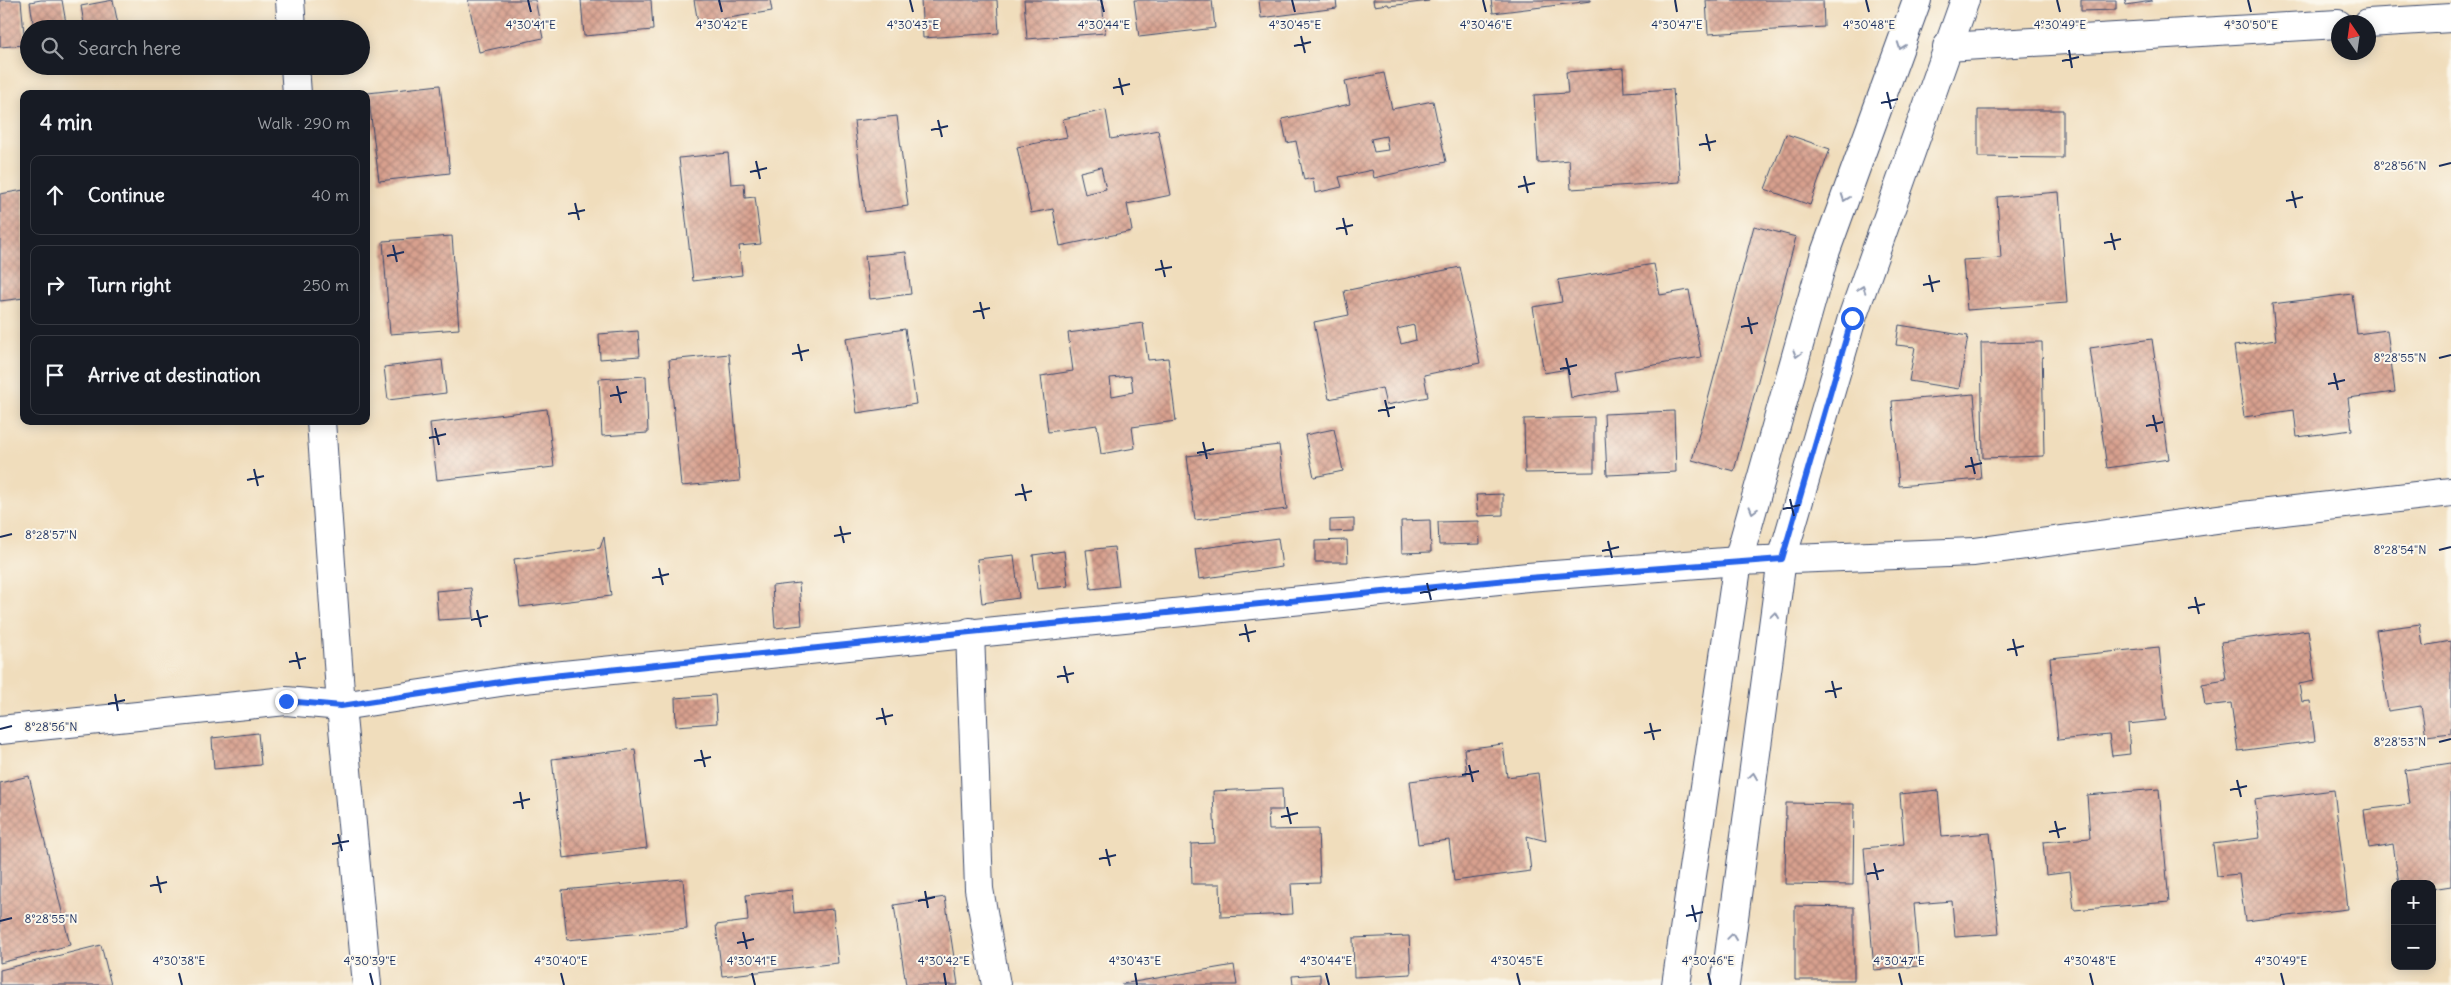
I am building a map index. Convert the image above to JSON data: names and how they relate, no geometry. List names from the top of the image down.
{
  "north": "top",
  "page": {
    "search": "Search here",
    "heading": ["4 min", "Walk · 290 m"],
    "list": [
      ["Continue", "40 m"],
      ["Turn right", "250 m"],
      "Arrive at destination"
    ],
    "map_buttons": ["+", "−"]
  },
  "coordinates": [
    "4°30'41\"E",
    "4°30'42\"E",
    "4°30'43\"E",
    "4°30'44\"E",
    "4°30'45\"E",
    "4°30'46\"E",
    "4°30'47\"E",
    "4°30'48\"E",
    "4°30'49\"E",
    "4°30'50\"E",
    "8°28'56\"N",
    "8°28'55\"N",
    "8°28'57\"N",
    "8°28'54\"N",
    "8°28'53\"N",
    "4°30'38\"E",
    "4°30'39\"E",
    "4°30'40\"E"
  ]
}
